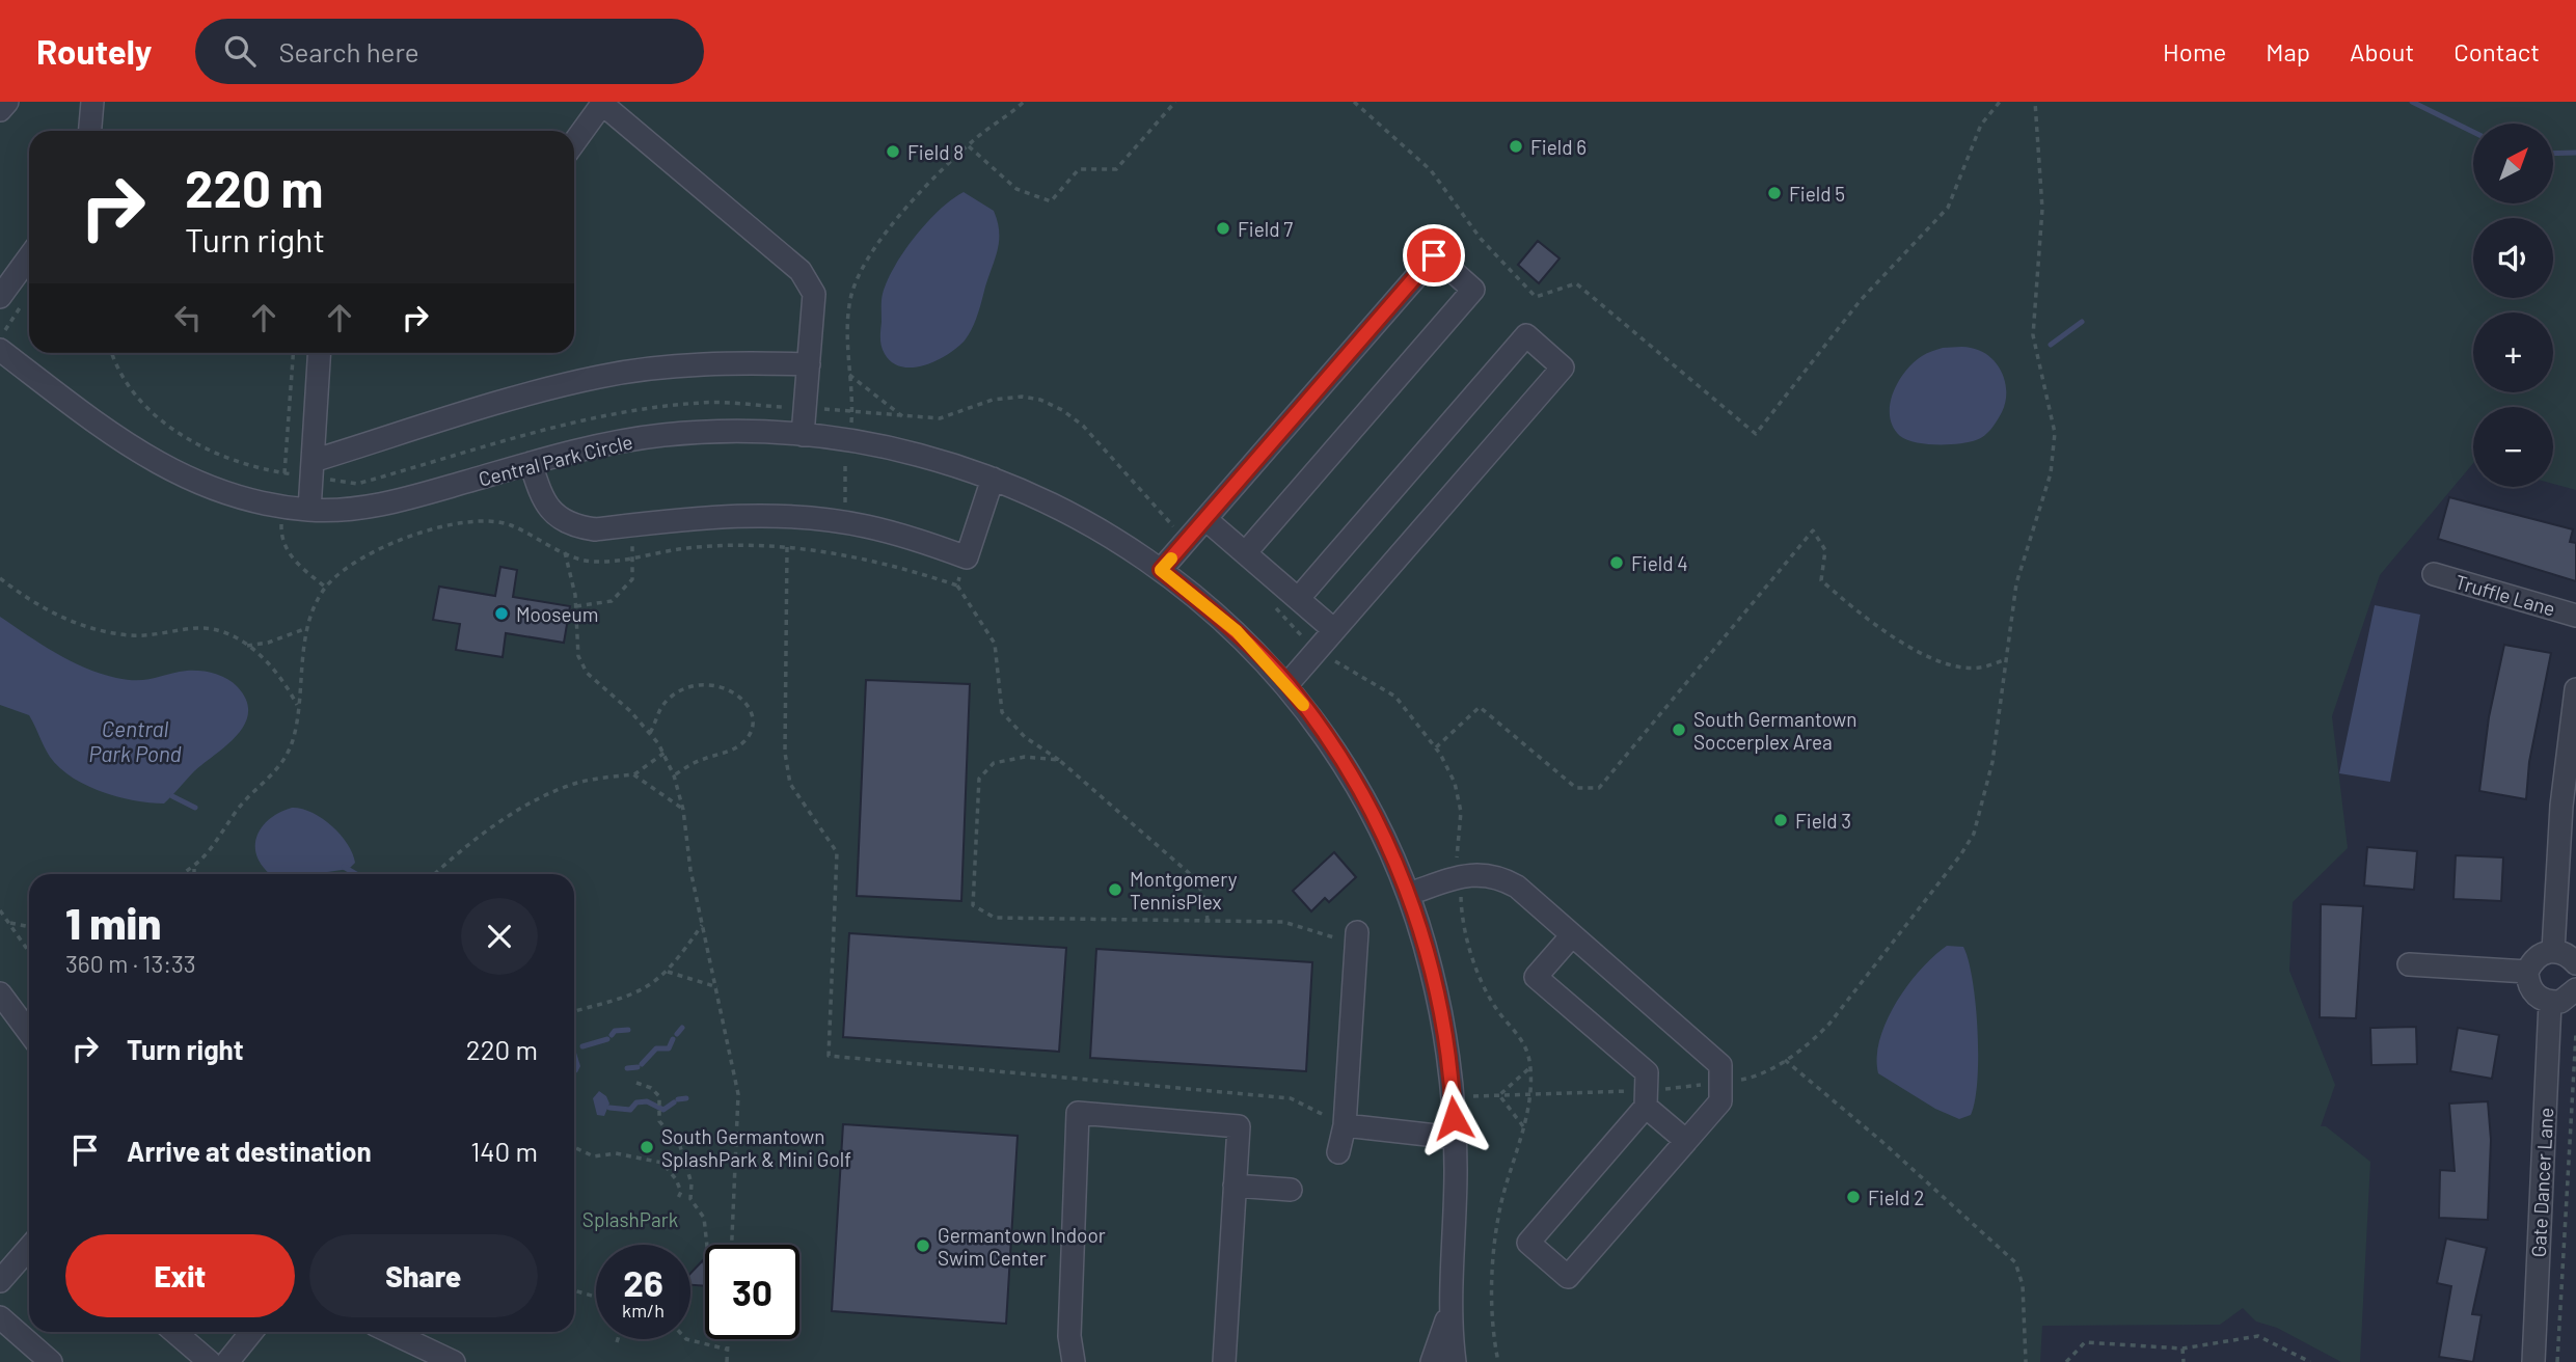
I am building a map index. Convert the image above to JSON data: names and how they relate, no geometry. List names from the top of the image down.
{
  "streets": {
    "street": ["Central Park Circle", "Truffle Lane", "Gate Dancer Lane"]
  },
  "water": ["Central Park Pond"],
  "parks": ["SplashPark"],
  "places": [
    "Field 6",
    "Field 8",
    "Field 5",
    "Field 7",
    "Field 4",
    "Mooseum",
    "South Germantown Soccerplex Area",
    "Field 3",
    "Montgomery TennisPlex",
    "South Germantown SplashPark & Mini Golf",
    "Field 2",
    "Germantown Indoor Swim Center"
  ],
  "north": "top right",
  "page": {
    "header": "Routely",
    "search": "Search here",
    "nav": [
      "Home",
      "Map",
      "About",
      "Contact"
    ],
    "map_buttons": ["+", "−"],
    "turn": ["220 m", "Turn right"],
    "heading": ["1 min", "360 m · 13:33"],
    "list": [
      {
        "name": "Turn right",
        "value": "220 m"
      },
      {
        "name": "Arrive at destination",
        "value": "140 m"
      }
    ],
    "buttons": ["Exit", "Share"],
    "speed": "26 km/h",
    "limit": "30"
  }
}
